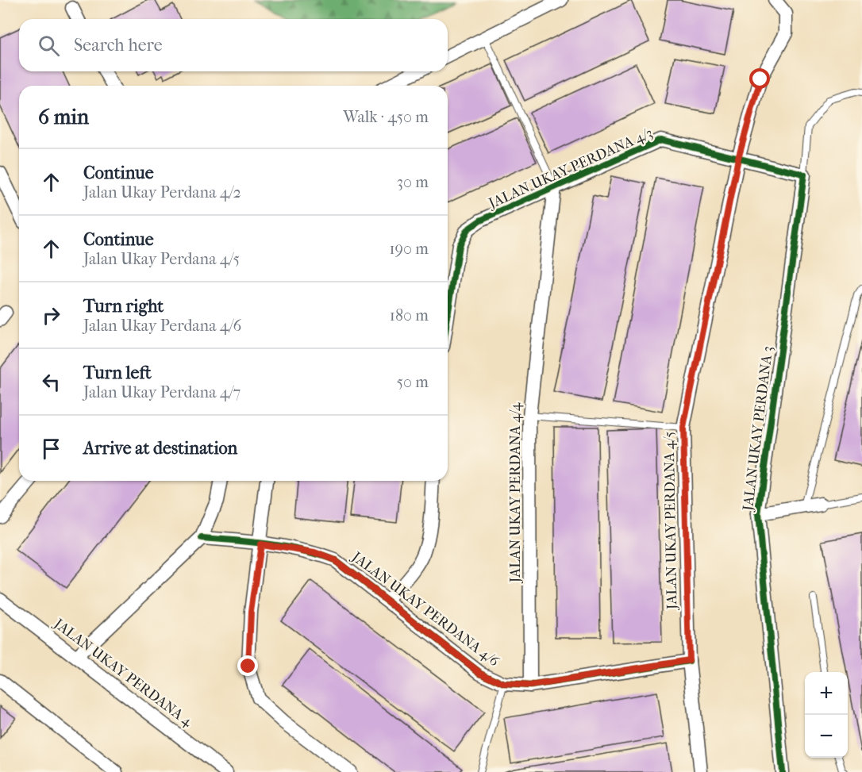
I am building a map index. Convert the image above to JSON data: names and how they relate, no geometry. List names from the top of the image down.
{
  "streets": {
    "street": [
      "JALAN UKAY PERDANA 4/3",
      "JALAN UKAY PERDANA 3",
      "JALAN UKAY PERDANA 4/4",
      "JALAN UKAY PERDANA 4/5",
      "JALAN UKAY PERDANA 4/6",
      "JALAN UKAY PERDANA 4"
    ]
  },
  "crossings": [
    ["JALAN UKAY PERDANA 4/3", "JALAN UKAY PERDANA 3"],
    ["JALAN UKAY PERDANA 4/3", "JALAN UKAY PERDANA 4/4"],
    ["JALAN UKAY PERDANA 4/3", "JALAN UKAY PERDANA 4/5"],
    ["JALAN UKAY PERDANA 4/4", "JALAN UKAY PERDANA 4/6"],
    ["JALAN UKAY PERDANA 4/5", "JALAN UKAY PERDANA 4/6"]
  ],
  "page": {
    "search": "Search here",
    "heading": ["6 min", "Walk · 450 m"],
    "list": [
      ["Continue", "Jalan Ukay Perdana 4/2", "30 m"],
      ["Continue", "Jalan Ukay Perdana 4/5", "190 m"],
      ["Turn right", "Jalan Ukay Perdana 4/6", "180 m"],
      ["Turn left", "Jalan Ukay Perdana 4/7", "50 m"],
      "Arrive at destination"
    ],
    "map_buttons": ["+", "−"]
  }
}
